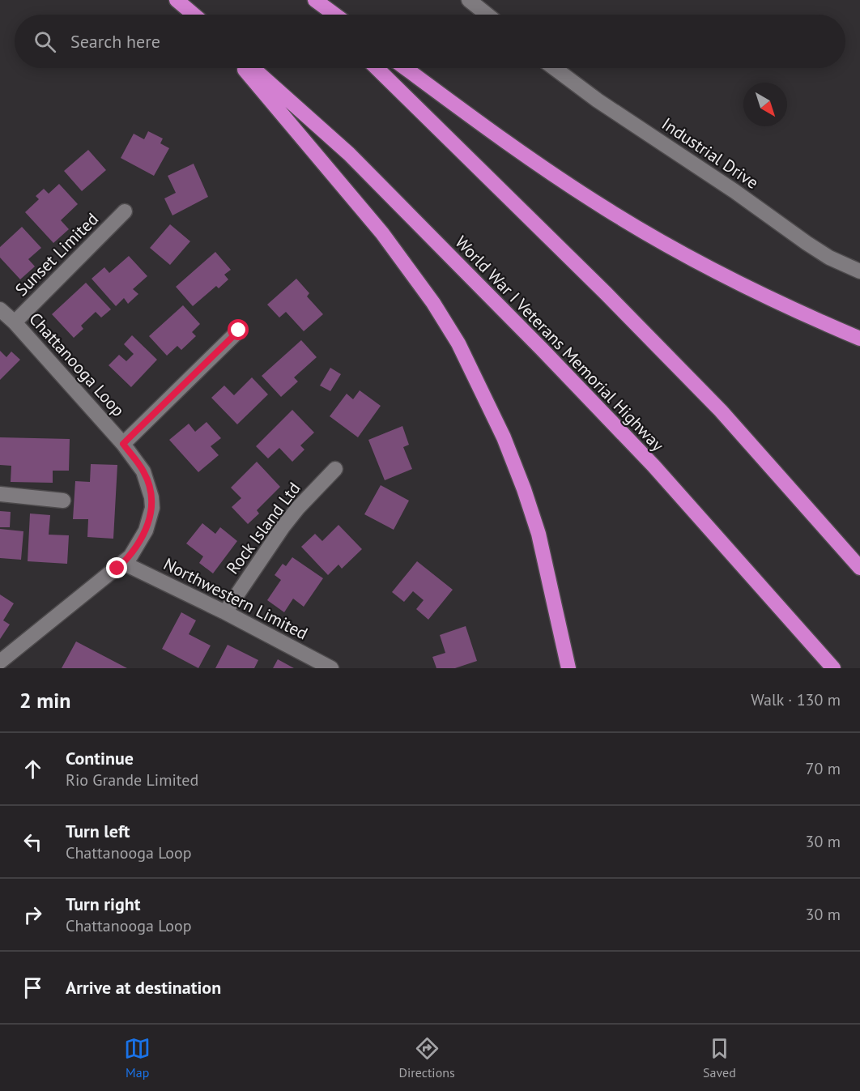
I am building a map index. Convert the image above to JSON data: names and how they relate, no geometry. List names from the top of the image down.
{
  "streets": {
    "highway": ["World War I Veterans Memorial Highway"],
    "street": [
      "Industrial Drive",
      "Sunset Limited",
      "Chattanooga Loop",
      "Rock Island Ltd",
      "Northwestern Limited"
    ]
  },
  "crossings": [
    ["Sunset Limited", "Chattanooga Loop"],
    ["Chattanooga Loop", "Northwestern Limited"],
    ["Rock Island Ltd", "Northwestern Limited"]
  ],
  "north": "bottom right",
  "page": {
    "search": "Search here",
    "heading": ["2 min", "Walk · 130 m"],
    "list": [
      ["Continue", "Rio Grande Limited", "70 m"],
      ["Turn left", "Chattanooga Loop", "30 m"],
      ["Turn right", "Chattanooga Loop", "30 m"],
      "Arrive at destination"
    ],
    "nav": ["Map", "Directions", "Saved"]
  }
}
